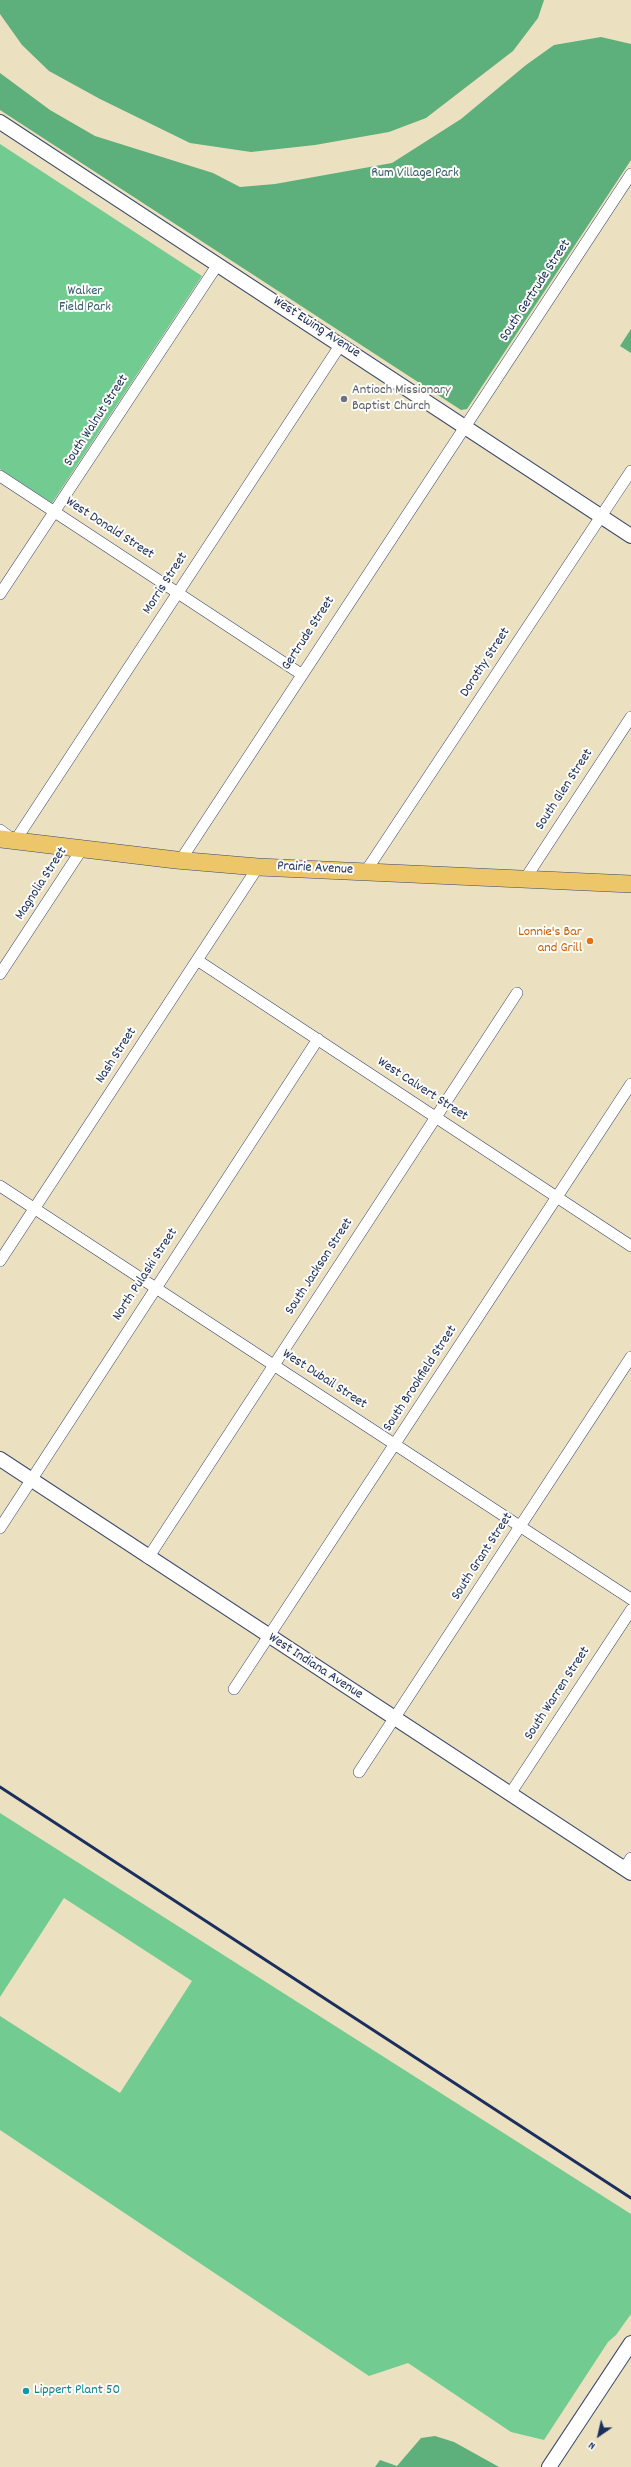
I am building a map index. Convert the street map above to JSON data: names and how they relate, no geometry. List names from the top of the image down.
{
  "streets": {
    "main road": ["Prairie Avenue"],
    "street": [
      "South Gertrude Street",
      "West Ewing Avenue",
      "South Walnut Street",
      "West Donald Street",
      "Morris Street",
      "Gertrude Street",
      "Dorothy Street",
      "South Glen Street",
      "Magnolia Street",
      "Nash Street",
      "West Calvert Street",
      "South Jackson Street",
      "North Pulaski Street",
      "South Brookfield Street",
      "West Dubail Street",
      "South Grant Street",
      "West Indiana Avenue",
      "South Warren Street"
    ]
  },
  "crossings": [
    ["South Gertrude Street", "West Ewing Avenue"],
    ["South Gertrude Street", "Gertrude Street"],
    ["West Ewing Avenue", "South Walnut Street"],
    ["West Ewing Avenue", "Morris Street"],
    ["West Ewing Avenue", "Gertrude Street"],
    ["West Ewing Avenue", "Dorothy Street"],
    ["South Walnut Street", "West Donald Street"],
    ["West Donald Street", "Morris Street"],
    ["West Donald Street", "Gertrude Street"],
    ["Morris Street", "Prairie Avenue"],
    ["Gertrude Street", "Prairie Avenue"],
    ["Dorothy Street", "Prairie Avenue"],
    ["South Glen Street", "Prairie Avenue"],
    ["Prairie Avenue", "Magnolia Street"],
    ["Prairie Avenue", "Nash Street"],
    ["Nash Street", "West Calvert Street"],
    ["Nash Street", "West Dubail Street"],
    ["West Calvert Street", "South Jackson Street"],
    ["West Calvert Street", "North Pulaski Street"],
    ["West Calvert Street", "South Brookfield Street"],
    ["South Jackson Street", "West Dubail Street"],
    ["South Jackson Street", "West Indiana Avenue"],
    ["North Pulaski Street", "West Dubail Street"],
    ["North Pulaski Street", "West Indiana Avenue"],
    ["South Brookfield Street", "West Dubail Street"],
    ["South Brookfield Street", "West Indiana Avenue"],
    ["West Dubail Street", "South Grant Street"],
    ["South Grant Street", "West Indiana Avenue"],
    ["West Indiana Avenue", "South Warren Street"]
  ],
  "parks": ["Rum Village Park", "Walker Field Park"],
  "places": ["Antioch Missionary Baptist Church", "Lonnie's Bar and Grill", "Lippert Plant 50"],
  "north": "bottom left"
}
